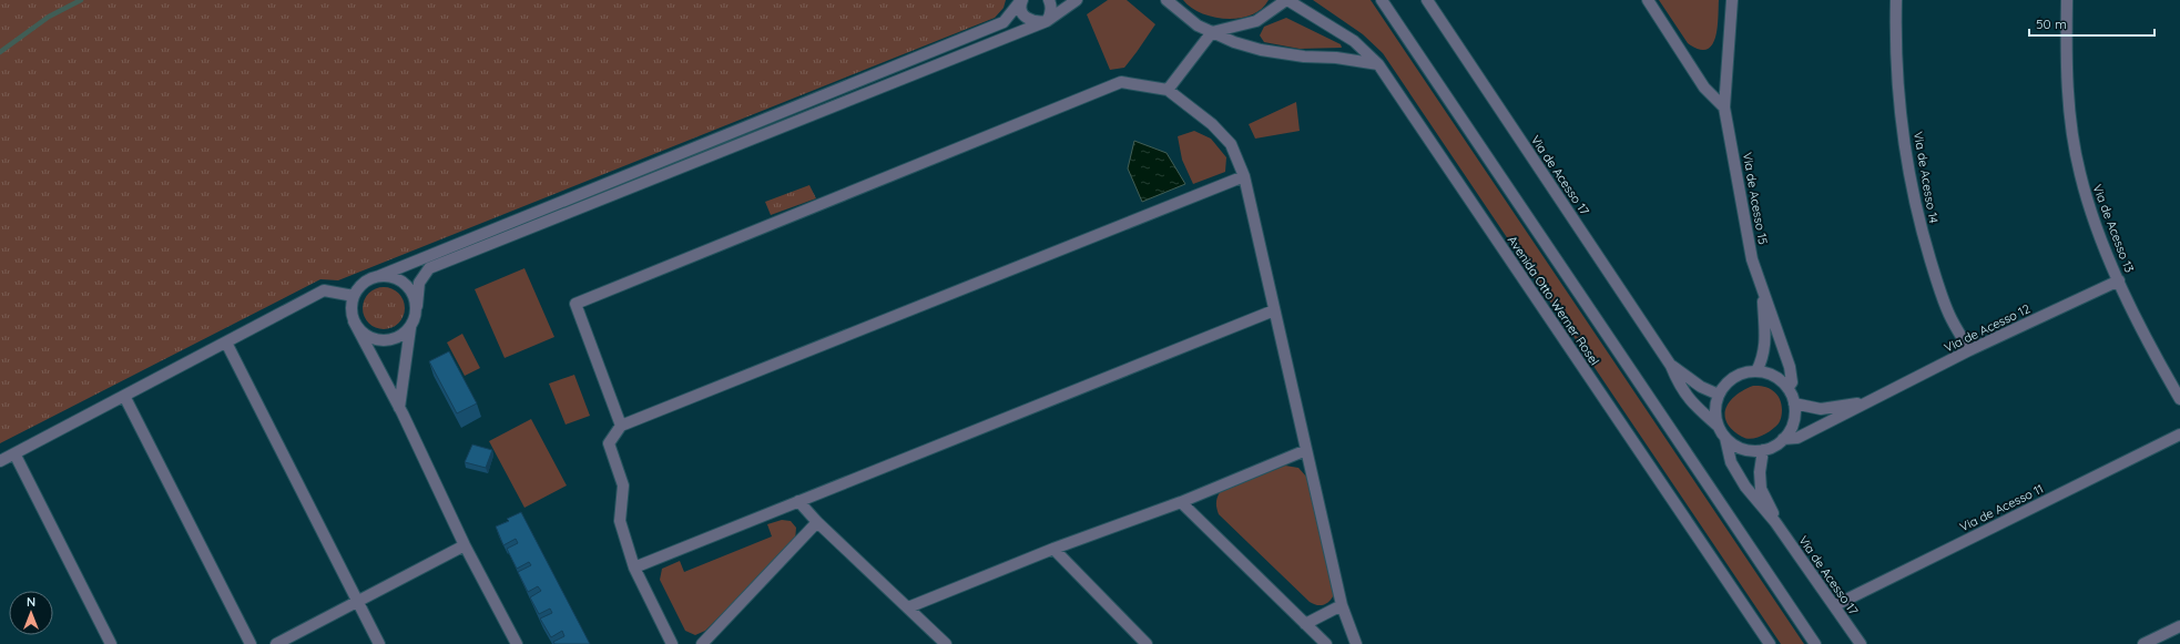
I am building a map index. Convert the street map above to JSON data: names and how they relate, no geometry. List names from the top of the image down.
{
  "streets": {
    "street": [
      "Via de Acesso 17",
      "Via de Acesso 14",
      "Via de Acesso 15",
      "Via de Acesso 13",
      "Avenida Otto Werner Rosel",
      "Via de Acesso 12",
      "Via de Acesso 11"
    ]
  },
  "crossings": [
    ["Via de Acesso 17", "Via de Acesso 15"],
    ["Via de Acesso 17", "Via de Acesso 12"],
    ["Via de Acesso 17", "Via de Acesso 11"],
    ["Via de Acesso 14", "Via de Acesso 12"],
    ["Via de Acesso 15", "Via de Acesso 12"],
    ["Via de Acesso 13", "Via de Acesso 12"]
  ],
  "scale_bar": "50 m",
  "north": "top"
}
